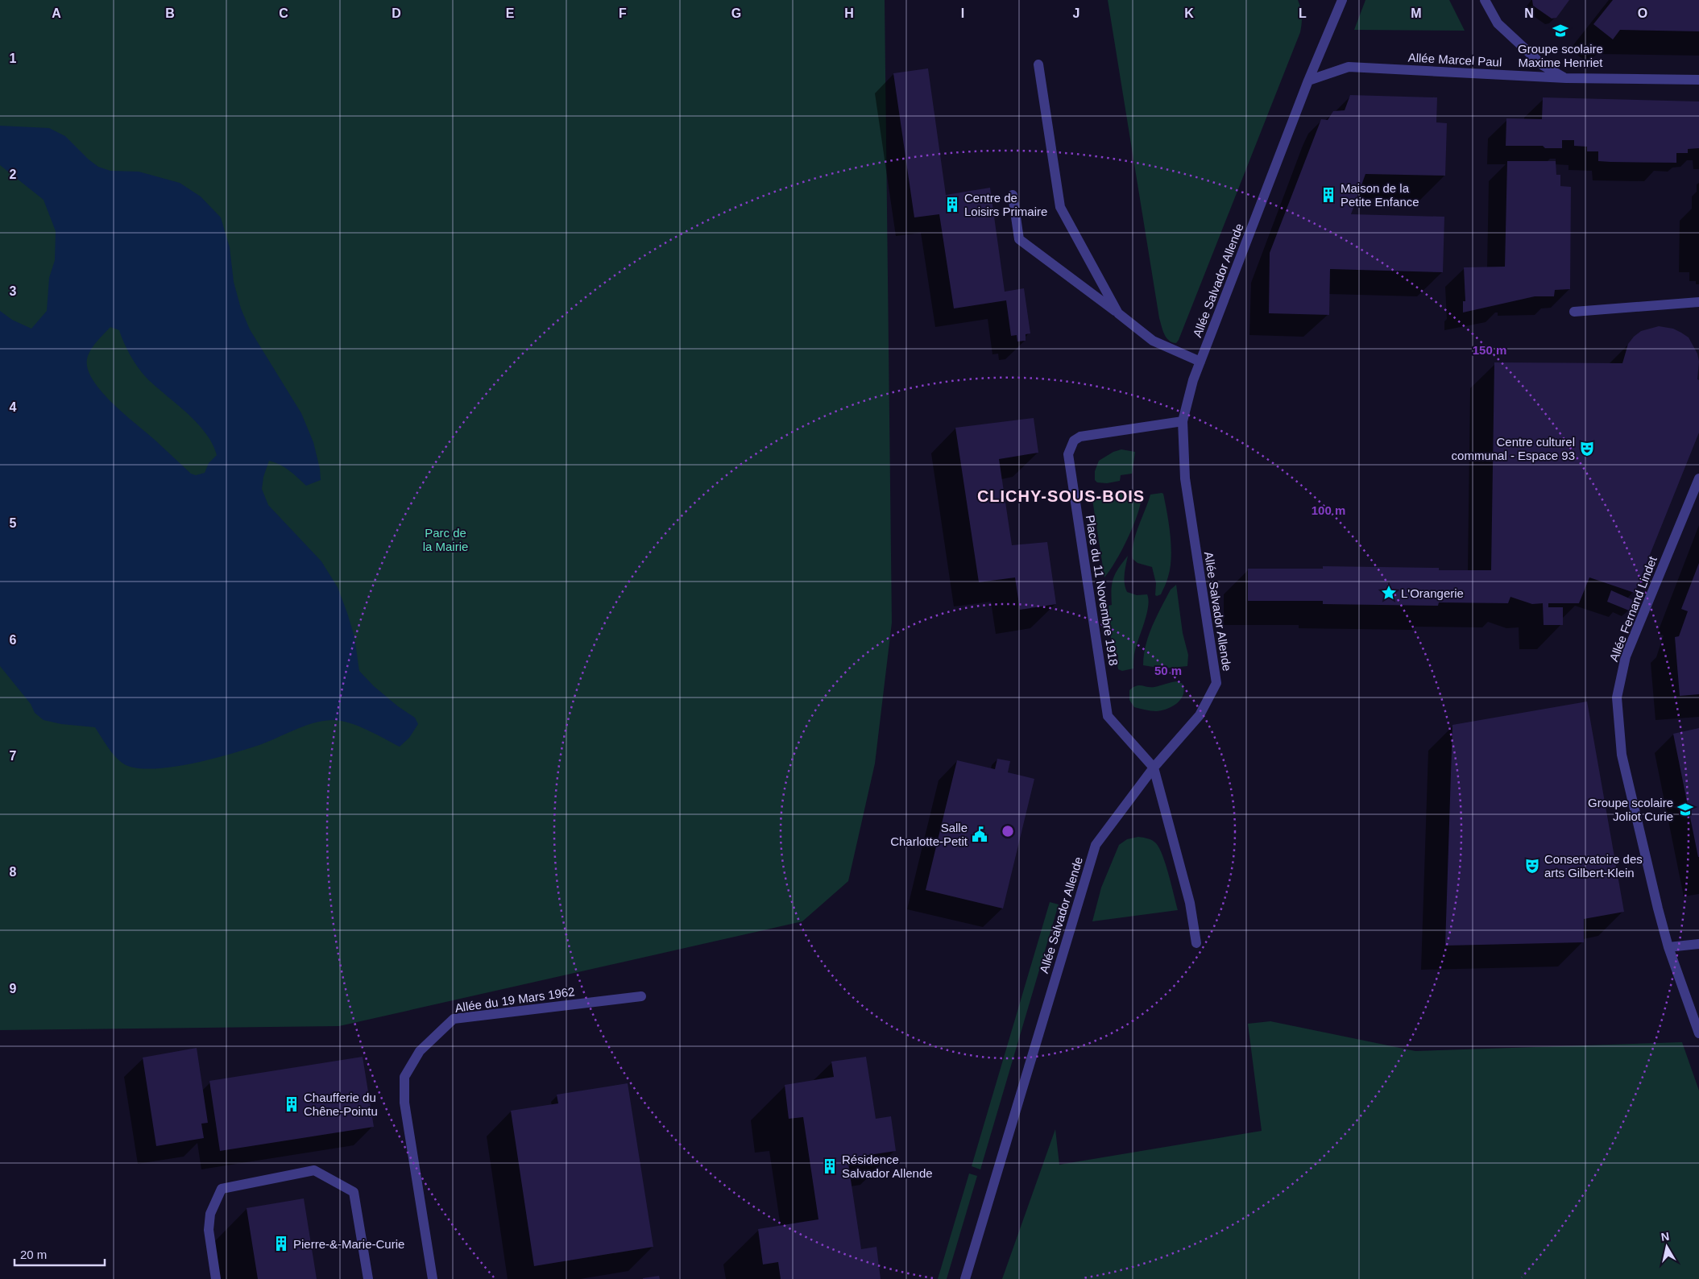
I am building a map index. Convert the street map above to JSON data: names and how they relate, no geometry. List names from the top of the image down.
{
  "streets": {
    "street": [
      "Allée Marcel Paul",
      "Allée Salvador Allende",
      "Place du 11 Novembre 1918",
      "Allée Fernand Lindet",
      "Allée du 19 Mars 1962"
    ]
  },
  "crossings": [
    ["Allée Marcel Paul", "Allée Salvador Allende"],
    ["Allée Salvador Allende", "Place du 11 Novembre 1918"]
  ],
  "districts": ["CLICHY-SOUS-BOIS"],
  "parks": ["Parc de la Mairie"],
  "places": {
    "school or university": ["Groupe scolaire Maxime Henriet", "Groupe scolaire Joliot Curie"],
    "building": [
      "Maison de la Petite Enfance",
      "Centre de Loisirs Primaire",
      "Chaufferie du Chêne-Pointu",
      "Résidence Salvador Allende",
      "Pierre-&-Marie-Curie"
    ],
    "theatre": ["Centre culturel communal - Espace 93", "Conservatoire des arts Gilbert-Klein"],
    "place": ["L'Orangerie"],
    "public building": ["Salle Charlotte-Petit"]
  },
  "scale_bar": "20 m",
  "north": "top",
  "grid": {
    "columns": [
      "A",
      "B",
      "C",
      "D",
      "E",
      "F",
      "G",
      "H",
      "I",
      "J",
      "K",
      "L",
      "M",
      "N",
      "O"
    ],
    "rows": [
      "1",
      "2",
      "3",
      "4",
      "5",
      "6",
      "7",
      "8",
      "9"
    ]
  },
  "rings": ["150 m", "100 m", "50 m"]
}
